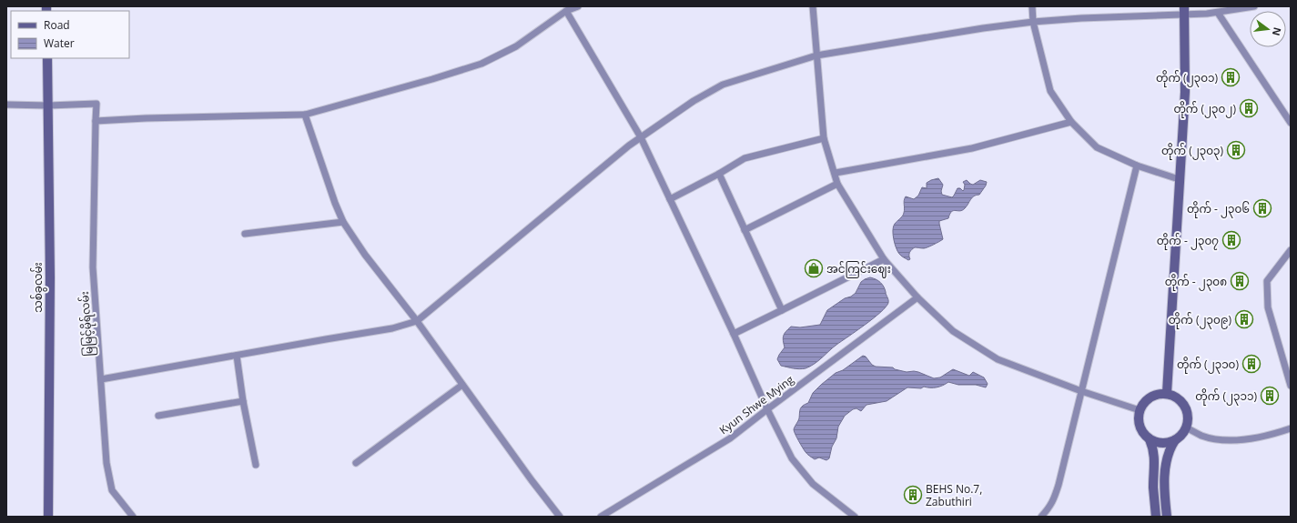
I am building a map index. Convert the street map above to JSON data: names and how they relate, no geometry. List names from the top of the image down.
{
  "streets": {
    "main road": ["သစ်ခွလမ်း"],
    "street": ["မြမြင့်မိုရ်လမ်း", "Kyun Shwe Mying"]
  },
  "crossings": [
    ["သစ်ခွလမ်း", "မြမြင့်မိုရ်လမ်း"]
  ],
  "places": {
    "building": [
      "တိုက် (၂၃၀၁)",
      "တိုက် (၂၃၀၂)",
      "တိုက် (၂၃၀၃)",
      "တိုက် - ၂၃၀၆",
      "တိုက် - ၂၃၀၇",
      "တိုက် - ၂၃၀၈",
      "တိုက် (၂၃၀၉)",
      "တိုက် (၂၃၁၀)",
      "တိုက် (၂၃၁၁)",
      "BEHS No.7, Zabuthiri"
    ],
    "shop": ["အင်ကြင်းဈေး"]
  },
  "legend": ["Road", "Water"],
  "north": "right"
}
